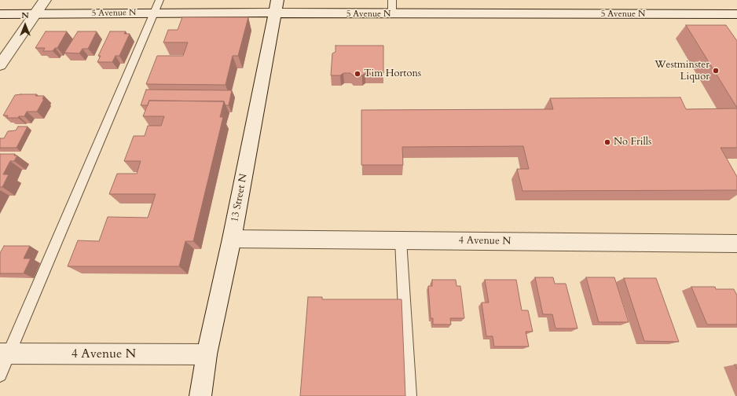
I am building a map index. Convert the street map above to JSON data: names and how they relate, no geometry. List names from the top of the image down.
{
  "streets": {
    "street": ["5 Avenue N", "13 Street N", "4 Avenue N"]
  },
  "crossings": [
    ["5 Avenue N", "13 Street N"],
    ["13 Street N", "4 Avenue N"]
  ],
  "places": ["Westminster Liquor", "Tim Hortons", "No Frills"],
  "north": "top"
}
